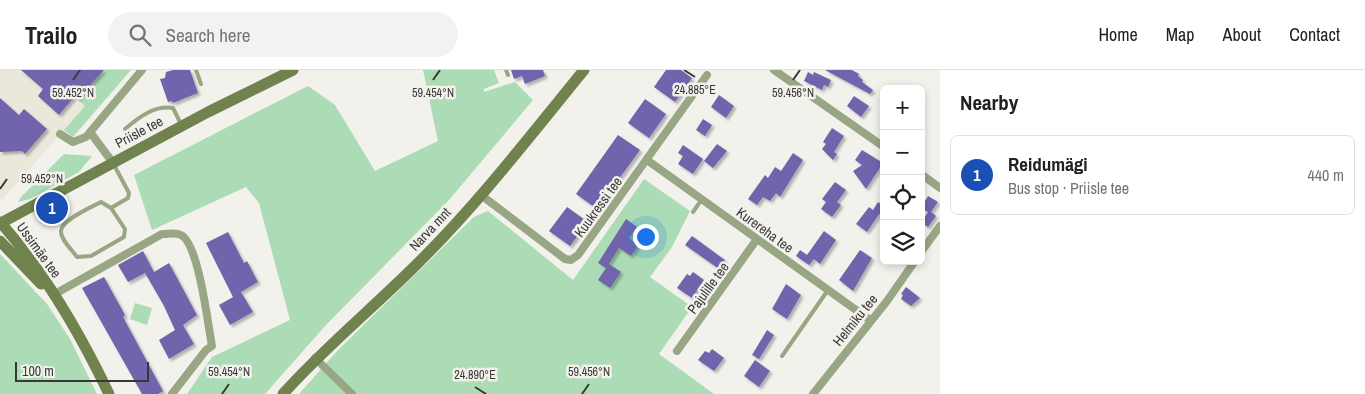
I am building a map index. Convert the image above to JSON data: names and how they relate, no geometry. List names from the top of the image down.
{
  "streets": {
    "street": [
      "Priisle tee",
      "Kuukressi tee",
      "Narva mnt",
      "Kurereha tee",
      "Ussimäe tee",
      "Pajulille tee",
      "Helmiku tee"
    ]
  },
  "crossings": [
    ["Priisle tee", "Ussimäe tee"],
    ["Kuukressi tee", "Narva mnt"],
    ["Kuukressi tee", "Kurereha tee"],
    ["Kurereha tee", "Pajulille tee"],
    ["Kurereha tee", "Helmiku tee"]
  ],
  "scale_bar": "100 m",
  "page": {
    "header": "Trailo",
    "search": "Search here",
    "nav": [
      "Home",
      "Map",
      "About",
      "Contact"
    ],
    "heading": "Nearby",
    "map_buttons": ["+", "−"],
    "list": [
      {
        "mark": "1",
        "name": "Reidumägi",
        "note": "Bus stop · Priisle tee",
        "value": "440 m"
      }
    ],
    "pins": "1",
    "scale": "100 m"
  },
  "coordinates": [
    "24.885°E",
    "59.454°N",
    "59.456°N",
    "59.452°N",
    "24.890°E"
  ]
}
